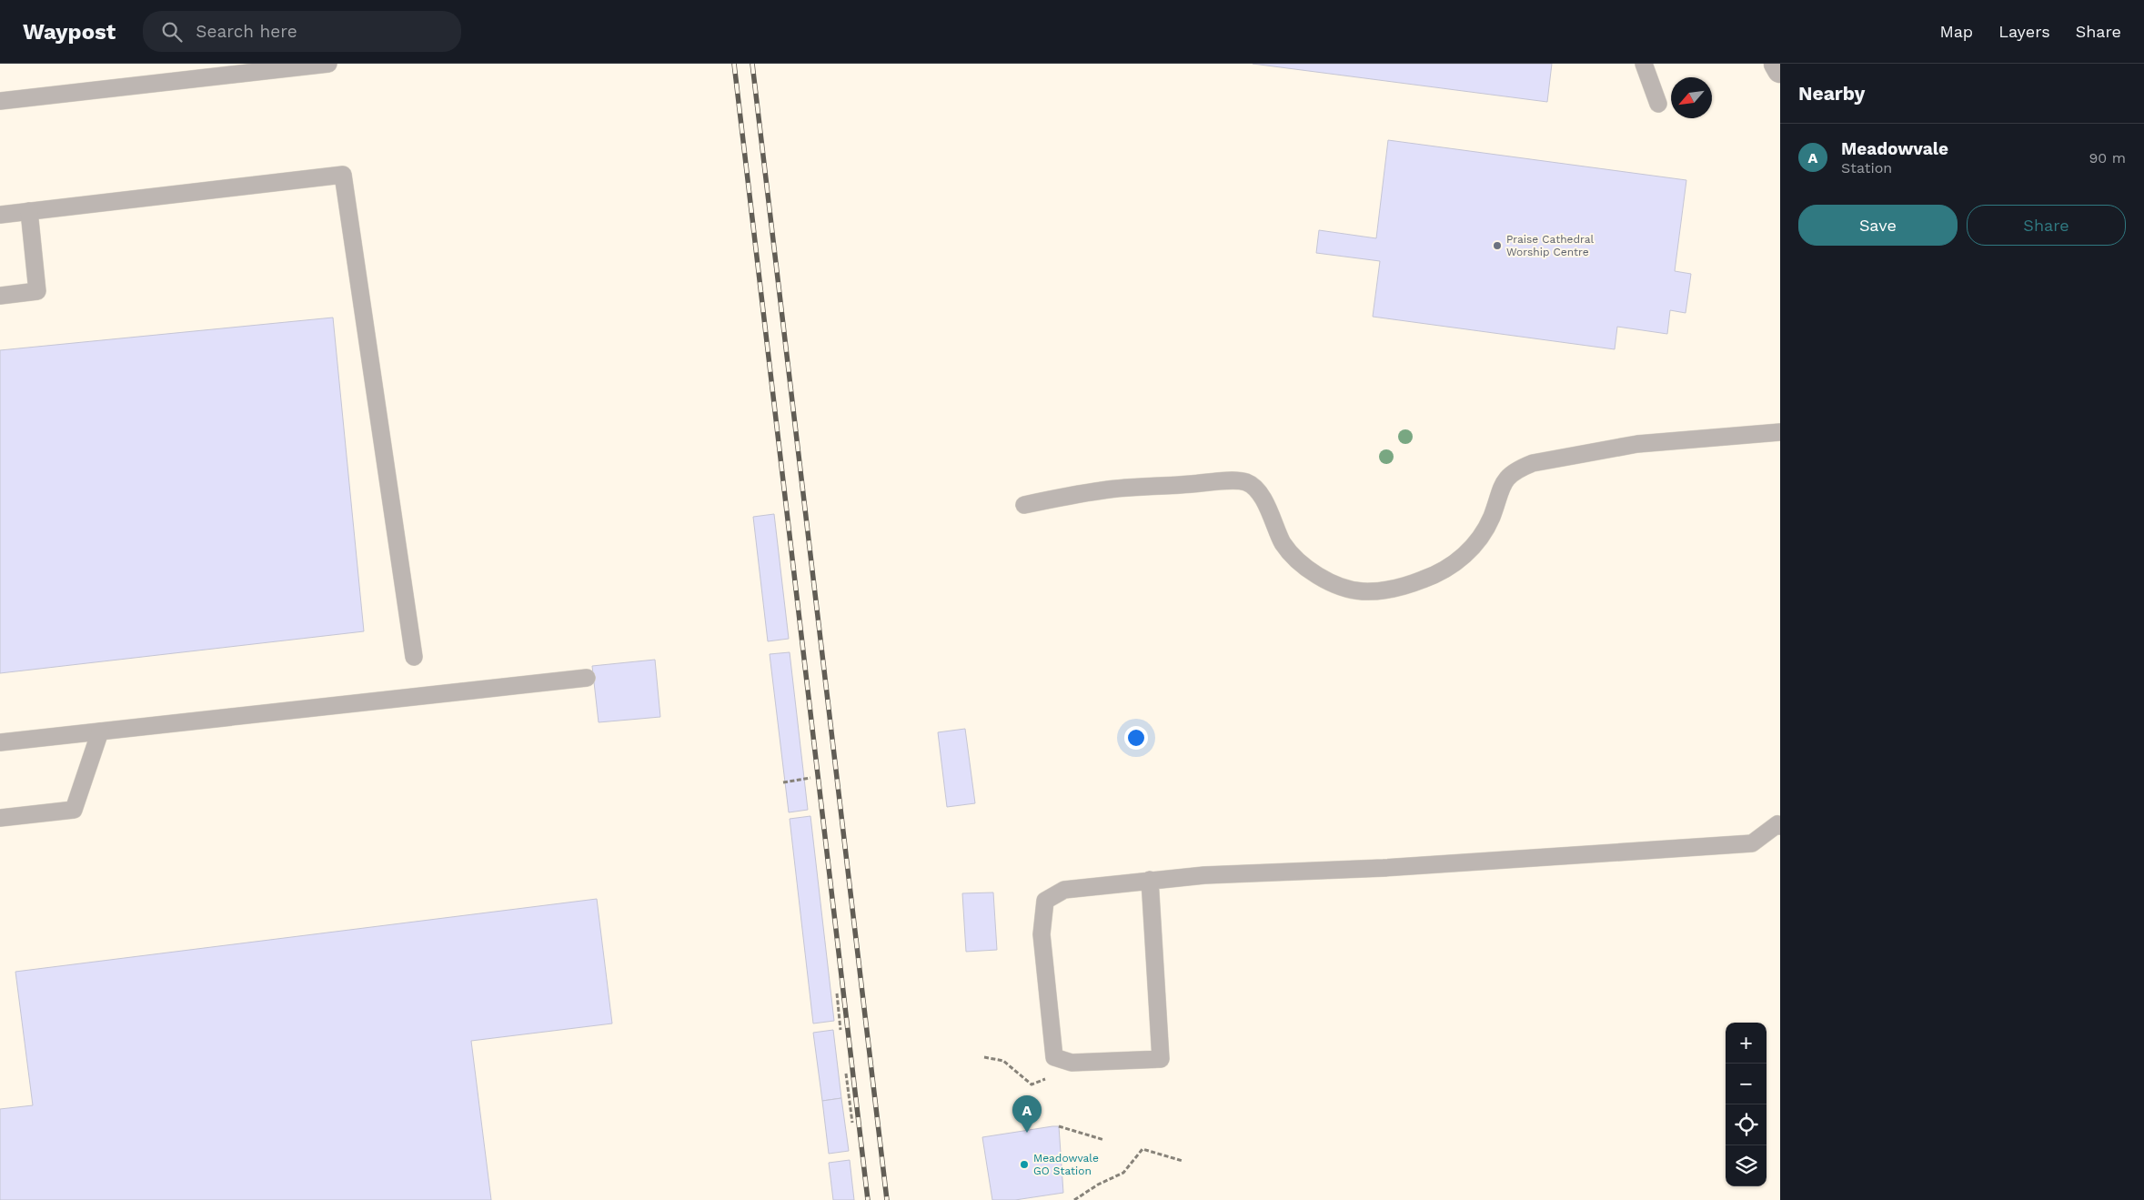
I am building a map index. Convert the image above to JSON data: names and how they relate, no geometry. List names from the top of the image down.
{
  "places": ["Praise Cathedral Worship Centre", "Meadowvale GO Station"],
  "north": "bottom left",
  "page": {
    "header": "Waypost",
    "search": "Search here",
    "nav": ["Map", "Layers", "Share"],
    "heading": "Nearby",
    "list": [
      {
        "mark": "A",
        "name": "Meadowvale",
        "note": "Station",
        "value": "90 m"
      }
    ],
    "buttons": ["Save", "Share"],
    "map_buttons": ["+", "−"],
    "pins": "A"
  }
}
